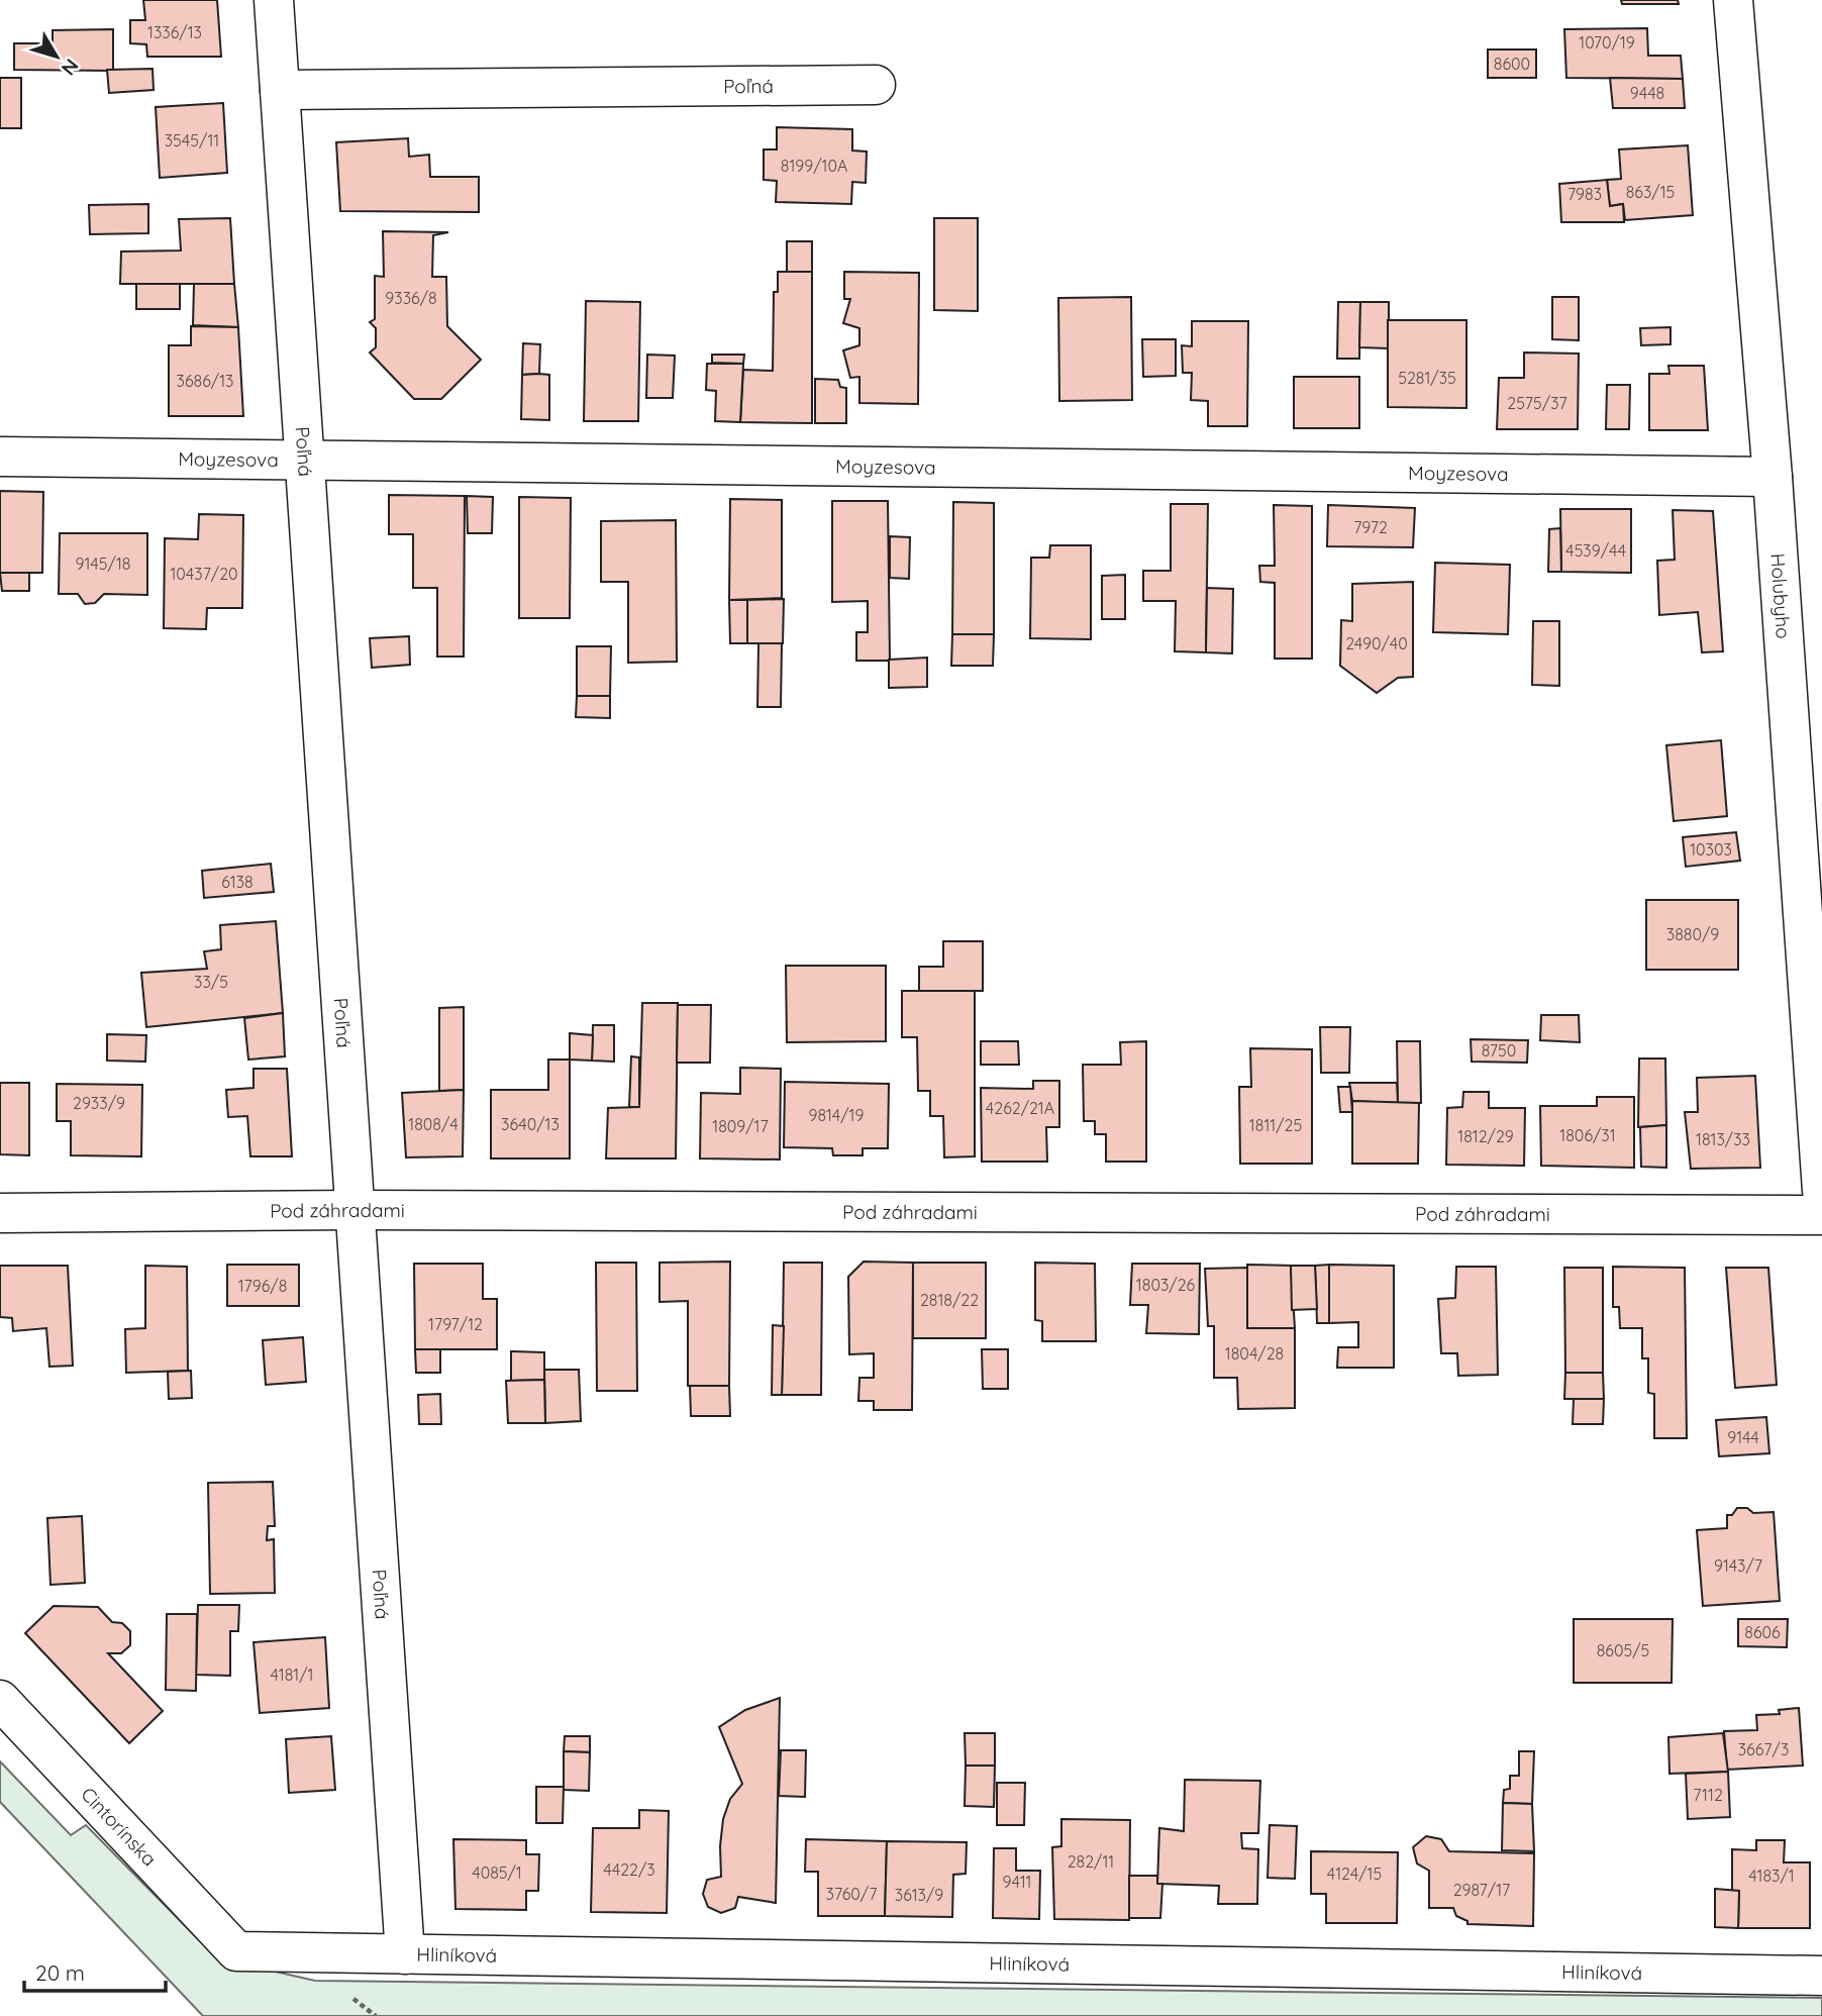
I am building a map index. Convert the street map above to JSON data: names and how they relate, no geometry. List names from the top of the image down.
{
  "streets": {
    "street": [
      "Poľná",
      "Moyzesova",
      "Holubyho",
      "Pod záhradami",
      "Cintorínska",
      "Hliníková"
    ]
  },
  "crossings": [
    ["Poľná", "Moyzesova"],
    ["Poľná", "Pod záhradami"],
    ["Poľná", "Hliníková"],
    ["Moyzesova", "Holubyho"],
    ["Cintorínska", "Hliníková"]
  ],
  "house_numbers": [
    "1336/13",
    "1070/19",
    "8600",
    "9448",
    "3545/11",
    "8199/10A",
    "863/15",
    "7983",
    "9336/8",
    "5281/35",
    "3686/13",
    "2575/37",
    "7972",
    "4539/44",
    "9145/18",
    "10437/20",
    "2490/40",
    "10303",
    "6138",
    "3880/9",
    "33/5",
    "8750",
    "2933/9",
    "4262/21A",
    "9814/19",
    "1808/4",
    "3640/13",
    "1811/25",
    "1809/17",
    "1806/31",
    "1812/29",
    "1813/33",
    "1803/26",
    "1796/8",
    "2818/22",
    "1797/12",
    "1804/28",
    "9144",
    "9143/7",
    "8606",
    "8605/5",
    "4181/1",
    "3667/3",
    "7112",
    "282/11",
    "4422/3",
    "4085/1",
    "4124/15",
    "4183/1",
    "9411",
    "2987/17",
    "3760/7",
    "3613/9"
  ],
  "scale_bar": "20 m",
  "north": "bottom right"
}
